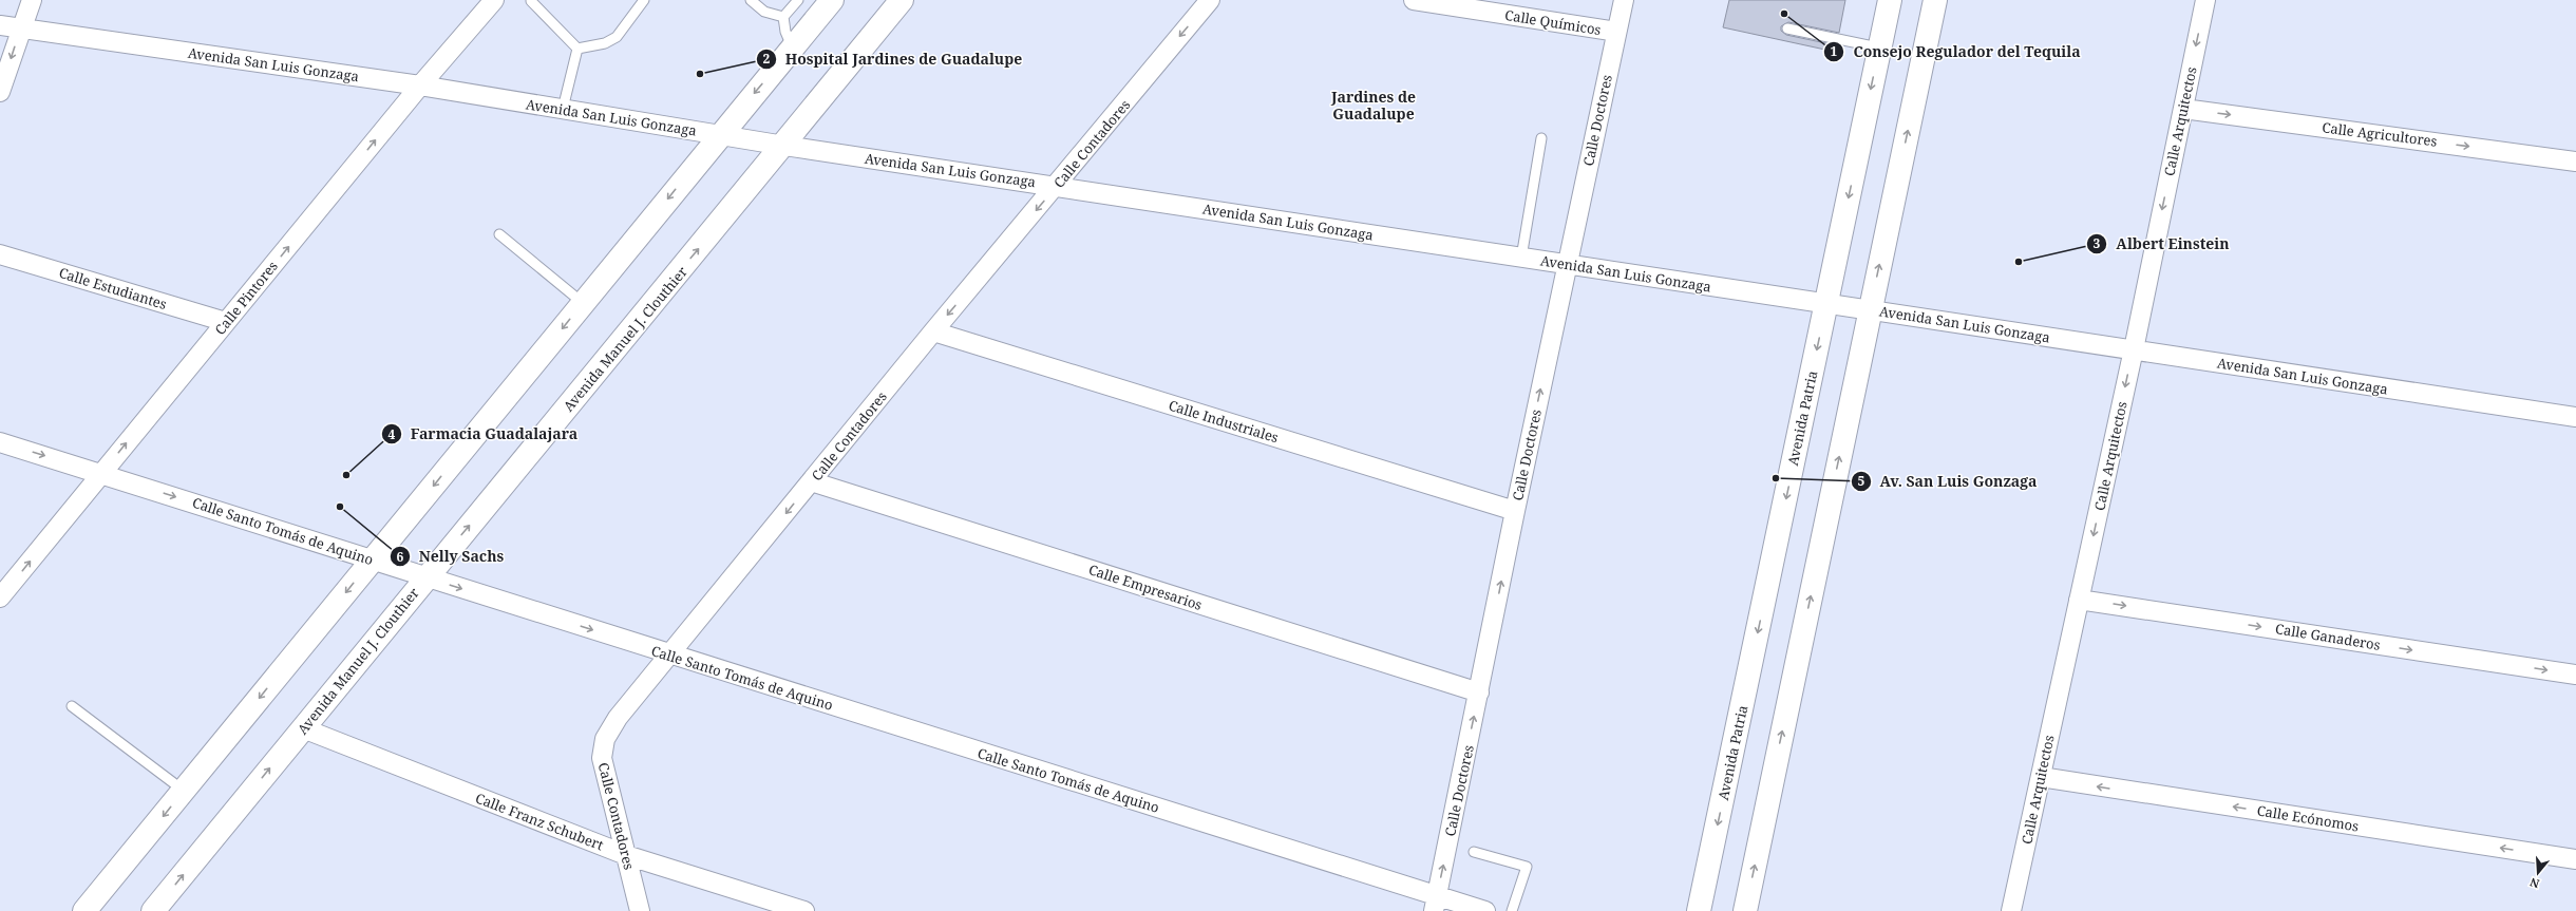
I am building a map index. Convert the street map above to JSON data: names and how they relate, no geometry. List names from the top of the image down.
{
  "streets": {
    "main road": ["Avenida Manuel J. Clouthier", "Avenida Patria"],
    "street": [
      "Calle Químicos",
      "Avenida San Luis Gonzaga",
      "Calle Doctores",
      "Calle Arquitectos",
      "Calle Agricultores",
      "Calle Contadores",
      "Calle Estudiantes",
      "Calle Pintores",
      "Calle Industriales",
      "Calle Santo Tomás de Aquino",
      "Calle Empresarios",
      "Calle Ganaderos",
      "Calle Ecónomos",
      "Calle Franz Schubert"
    ]
  },
  "crossings": [
    ["Calle Químicos", "Calle Doctores"],
    ["Avenida San Luis Gonzaga", "Calle Doctores"],
    ["Avenida San Luis Gonzaga", "Calle Arquitectos"],
    ["Avenida San Luis Gonzaga", "Calle Contadores"],
    ["Avenida San Luis Gonzaga", "Calle Pintores"],
    ["Avenida San Luis Gonzaga", "Avenida Manuel J. Clouthier"],
    ["Avenida San Luis Gonzaga", "Avenida Patria"],
    ["Calle Doctores", "Calle Industriales"],
    ["Calle Doctores", "Calle Santo Tomás de Aquino"],
    ["Calle Doctores", "Calle Empresarios"],
    ["Calle Arquitectos", "Calle Agricultores"],
    ["Calle Arquitectos", "Calle Ganaderos"],
    ["Calle Arquitectos", "Calle Ecónomos"],
    ["Calle Contadores", "Calle Industriales"],
    ["Calle Contadores", "Calle Santo Tomás de Aquino"],
    ["Calle Contadores", "Calle Empresarios"],
    ["Calle Contadores", "Calle Franz Schubert"],
    ["Calle Estudiantes", "Calle Pintores"],
    ["Calle Pintores", "Calle Santo Tomás de Aquino"],
    ["Avenida Manuel J. Clouthier", "Calle Santo Tomás de Aquino"],
    ["Avenida Manuel J. Clouthier", "Calle Franz Schubert"]
  ],
  "one_way": [
    "Calle Doctores",
    "Calle Arquitectos",
    "Calle Agricultores",
    "Calle Contadores",
    "Calle Pintores",
    "Calle Santo Tomás de Aquino",
    "Calle Ganaderos",
    "Calle Ecónomos"
  ],
  "districts": ["Jardines de Guadalupe"],
  "places": [
    "Consejo Regulador del Tequila",
    "Hospital Jardines de Guadalupe",
    "Albert Einstein",
    "Farmacia Guadalajara",
    "Av. San Luis Gonzaga",
    "Nelly Sachs"
  ],
  "north": "bottom"
}
